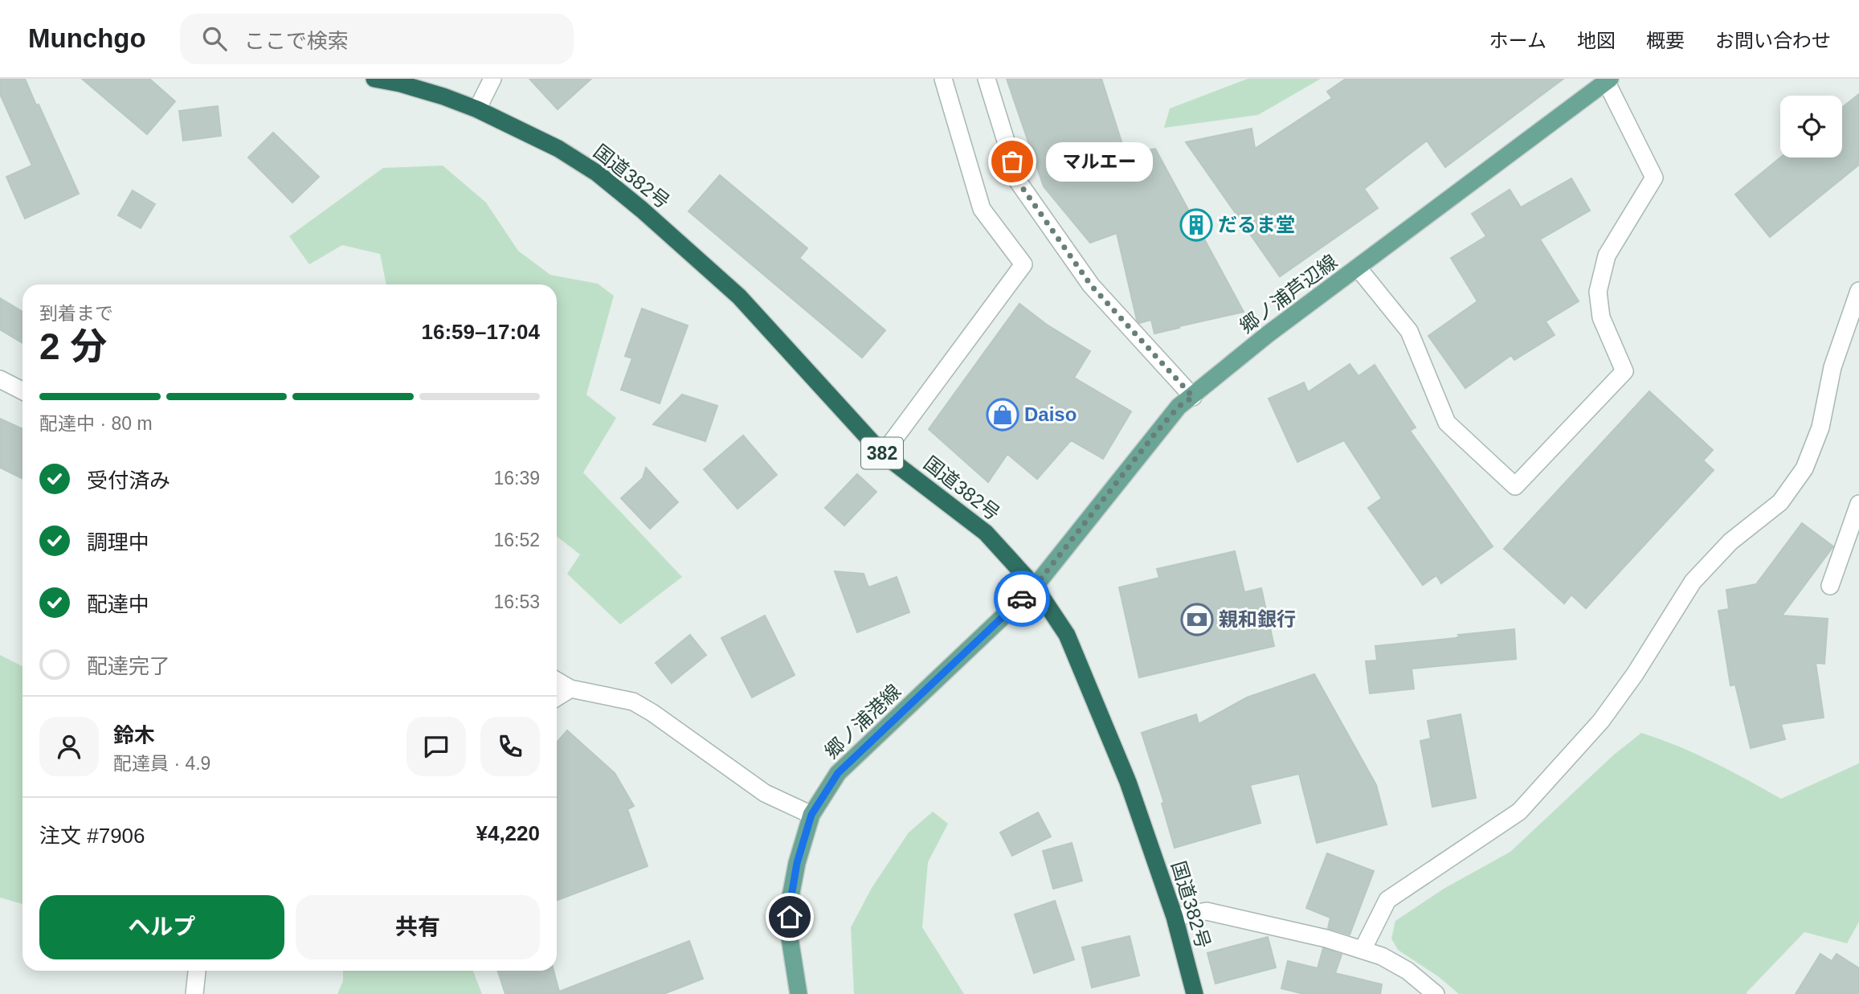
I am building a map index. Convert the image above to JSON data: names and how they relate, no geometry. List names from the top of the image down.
{
  "streets": {
    "highway": ["国道382号", "382"],
    "main road": ["郷ノ浦芦辺線", "郷ノ浦港線"]
  },
  "crossings": [
    ["国道382号", "郷ノ浦芦辺線"],
    ["国道382号", "郷ノ浦港線"],
    ["郷ノ浦芦辺線", "郷ノ浦港線"]
  ],
  "places": {
    "other": ["マルエー"],
    "building": ["だるま堂"],
    "shop": ["Daiso"],
    "bank": ["親和銀行"]
  },
  "page": {
    "header": "Munchgo",
    "search": "ここで検索",
    "nav": [
      "ホーム",
      "地図",
      "概要",
      "お問い合わせ"
    ],
    "bubble": "マルエー",
    "heading": ["2 分", "到着まで", "16:59–17:04"],
    "panel": [
      "鈴木",
      "配達員 · 4.9",
      "注文 #7906",
      "¥4,220"
    ],
    "bar": "配達中 · 80 m",
    "list": [
      ["受付済み", "16:39"],
      ["調理中", "16:52"],
      ["配達中", "16:53"],
      "配達完了"
    ],
    "buttons": ["ヘルプ", "共有"]
  }
}
